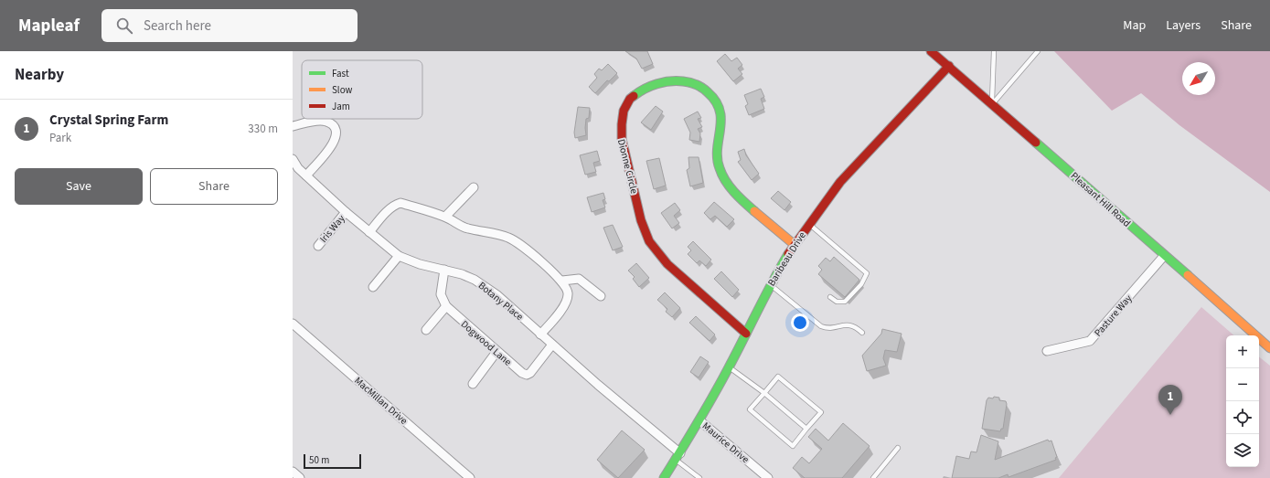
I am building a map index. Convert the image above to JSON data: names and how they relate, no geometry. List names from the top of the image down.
{
  "streets": {
    "street": [
      "Dionne Circle",
      "Pleasant Hill Road",
      "Iris Way",
      "Baribeau Drive",
      "Botany Place",
      "Pasture Way",
      "Dogwood Lane",
      "MacMillan Drive",
      "Maurice Drive"
    ]
  },
  "crossings": [
    ["Dionne Circle", "Baribeau Drive"],
    ["Pleasant Hill Road", "Baribeau Drive"],
    ["Pleasant Hill Road", "Pasture Way"],
    ["Iris Way", "Botany Place"],
    ["Baribeau Drive", "Botany Place"],
    ["Baribeau Drive", "Maurice Drive"],
    ["Botany Place", "Dogwood Lane"]
  ],
  "legend": ["Fast", "Slow", "Jam"],
  "scale_bar": "50 m",
  "north": "bottom left",
  "page": {
    "header": "Mapleaf",
    "search": "Search here",
    "nav": ["Map", "Layers", "Share"],
    "heading": "Nearby",
    "list": [
      {
        "mark": "1",
        "name": "Crystal Spring Farm",
        "note": "Park",
        "value": "330 m"
      }
    ],
    "buttons": ["Save", "Share"],
    "map_buttons": ["+", "−"],
    "pins": "1",
    "scale": "50 m"
  }
}
